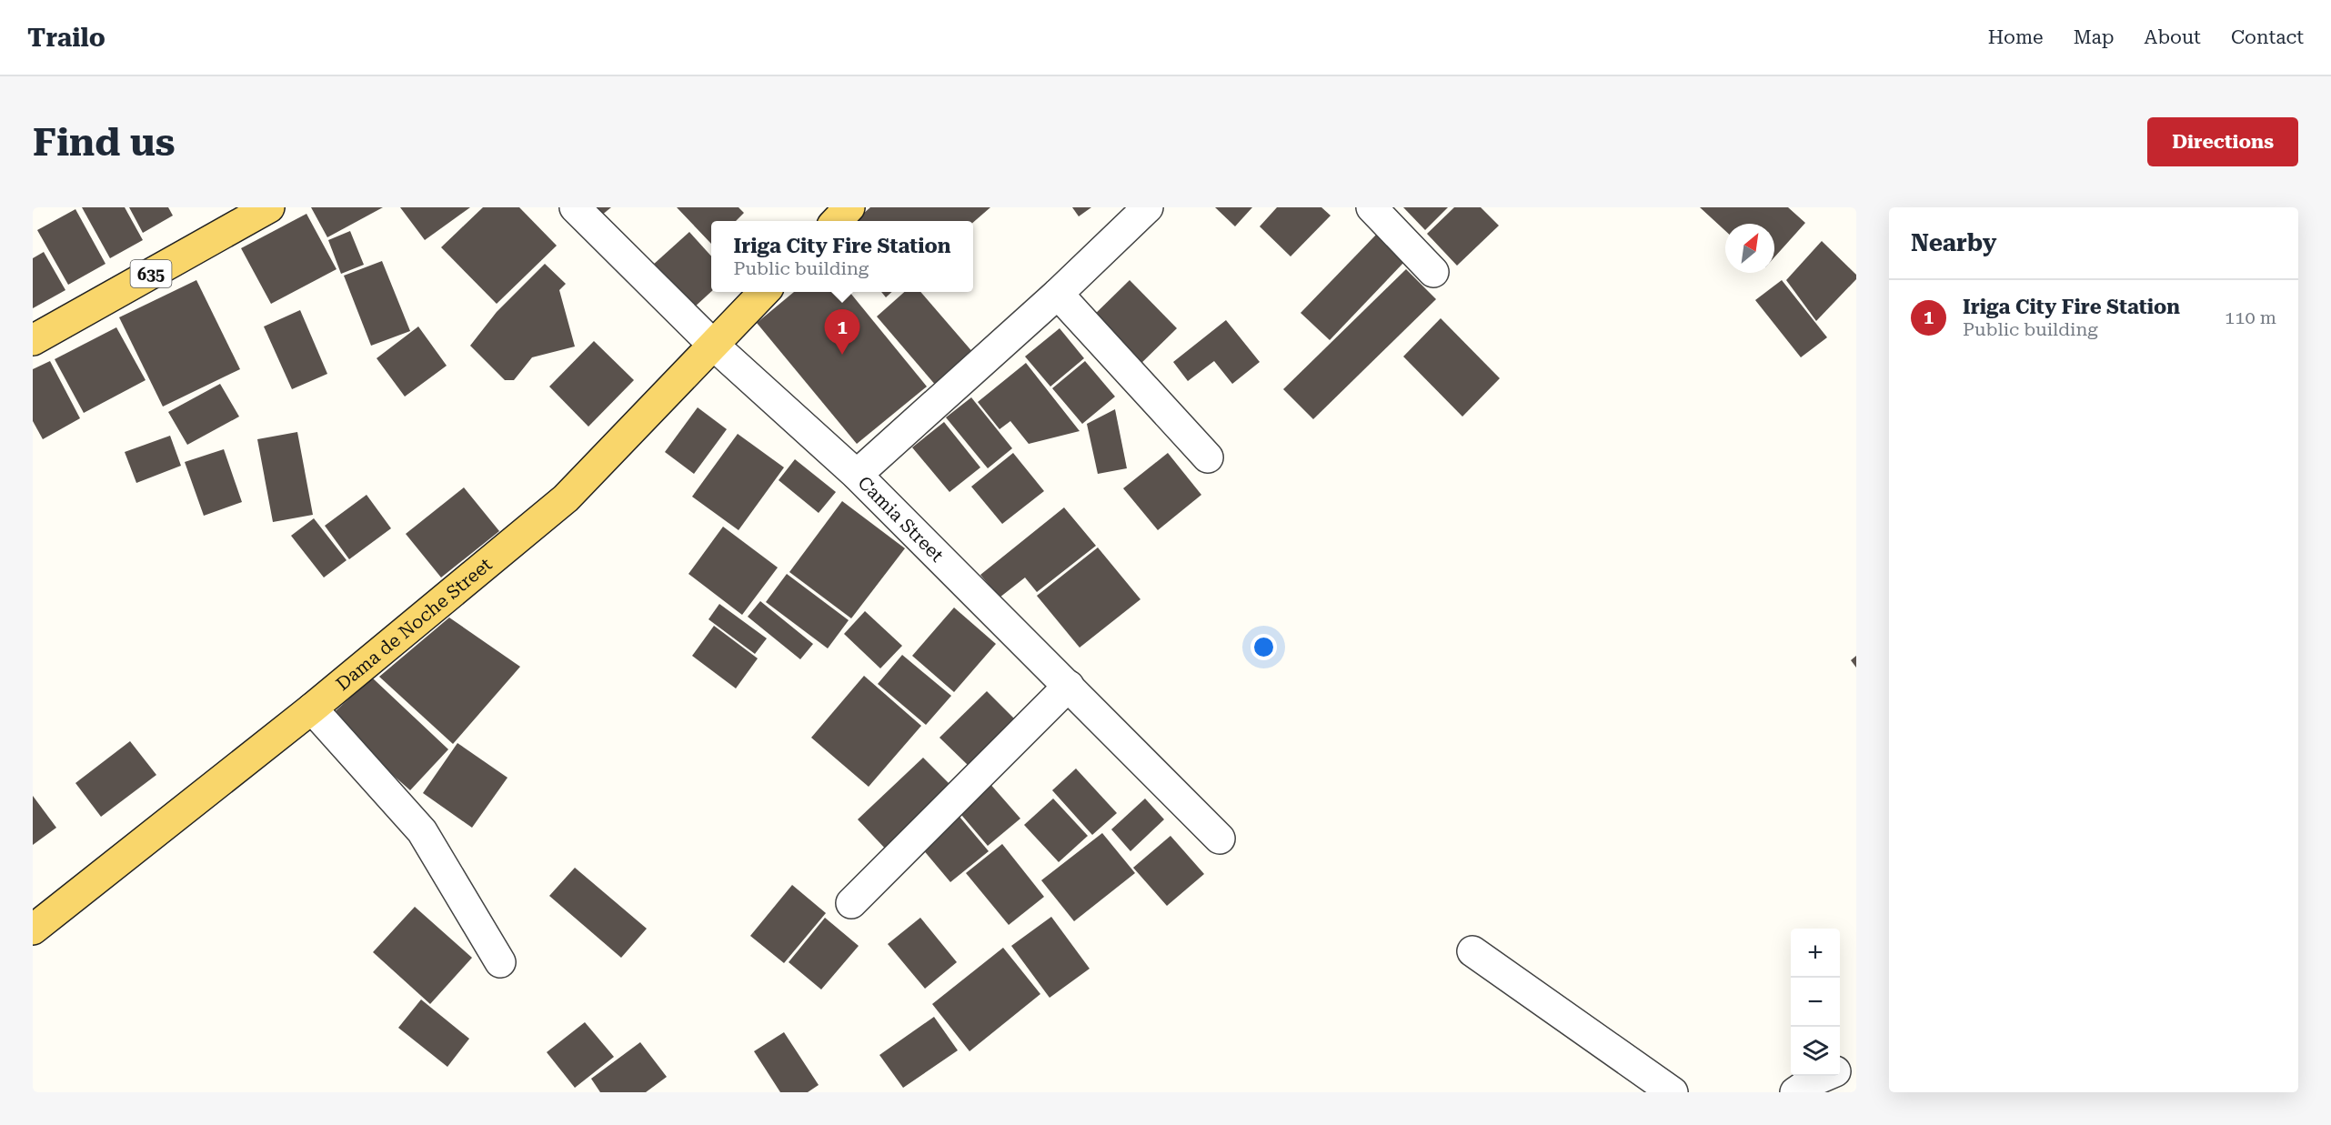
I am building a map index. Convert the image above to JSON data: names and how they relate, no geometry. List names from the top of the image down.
{
  "streets": {
    "main road": ["635", "Dama de Noche Street"],
    "street": ["Camia Street"]
  },
  "crossings": [
    ["Camia Street", "Dama de Noche Street"]
  ],
  "north": "top right",
  "page": {
    "header": "Trailo",
    "nav": [
      "Home",
      "Map",
      "About",
      "Contact"
    ],
    "buttons": "Directions",
    "title": "Find us",
    "heading": "Nearby",
    "popup": ["Iriga City Fire Station", "Public building"],
    "list": [
      {
        "mark": "1",
        "name": "Iriga City Fire Station",
        "note": "Public building",
        "value": "110 m"
      }
    ],
    "pins": "1",
    "map_buttons": ["+", "−"]
  }
}
